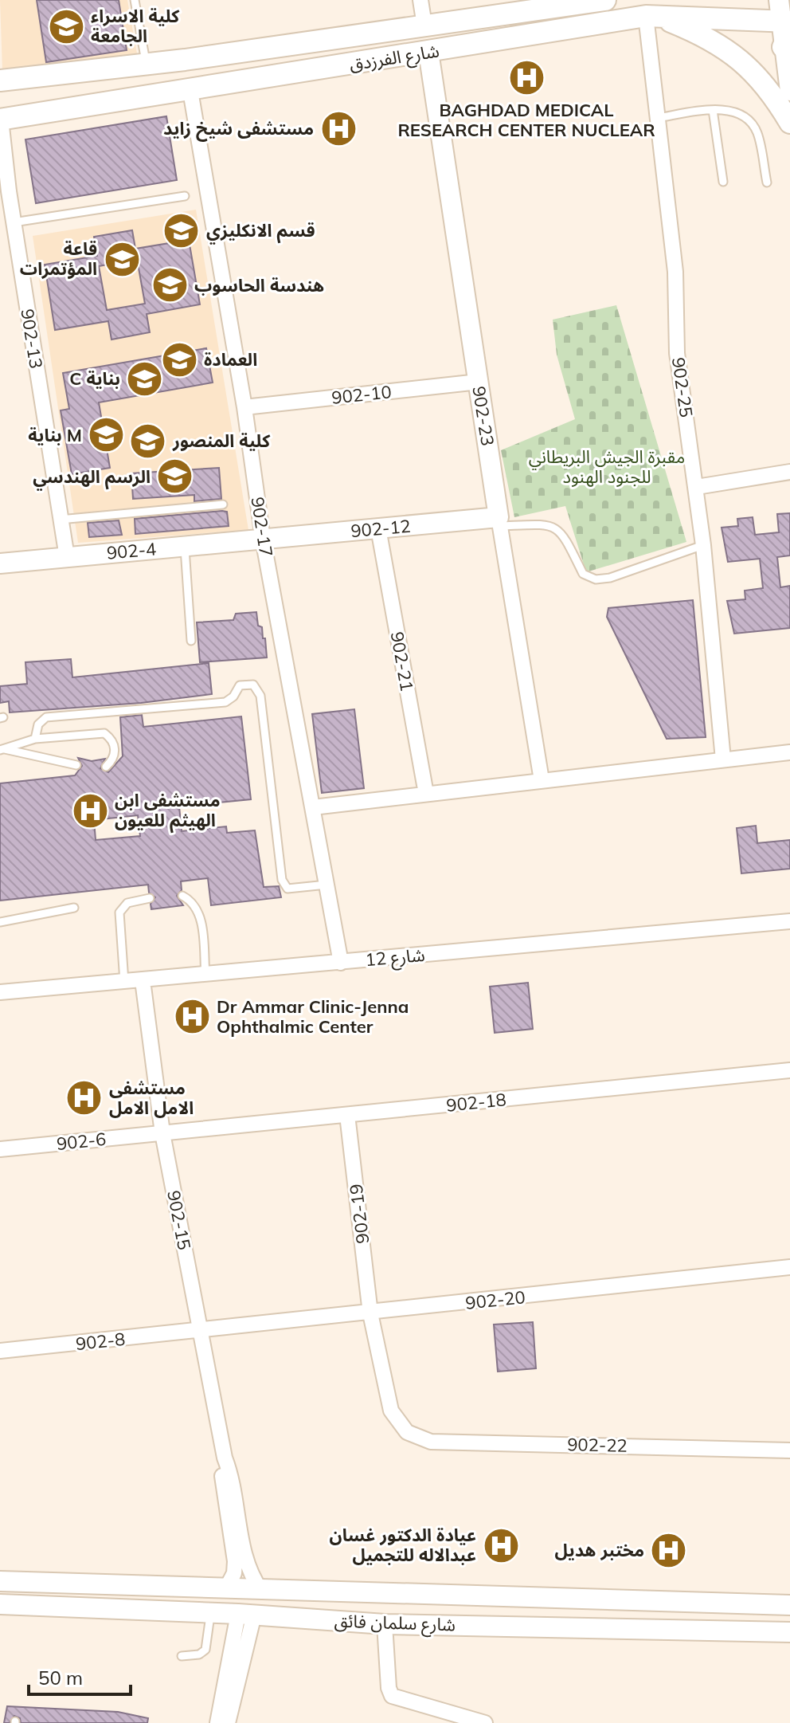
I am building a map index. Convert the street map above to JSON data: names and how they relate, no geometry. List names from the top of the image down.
{
  "streets": {
    "main road": [
      "شارع الفرزدق",
      "902-23",
      "902-12",
      "902-4",
      "شارع سلمان فائق"
    ],
    "street": [
      "902-13",
      "902-25",
      "902-10",
      "902-17",
      "902-21",
      "شارع 12",
      "902-18",
      "902-6",
      "902-19",
      "902-15",
      "902-20",
      "902-8",
      "902-22"
    ]
  },
  "crossings": [
    ["شارع الفرزدق", "902-13"],
    ["شارع الفرزدق", "902-25"],
    ["شارع الفرزدق", "902-23"],
    ["شارع الفرزدق", "902-17"],
    ["902-13", "902-4"],
    ["902-10", "902-23"],
    ["902-10", "902-17"],
    ["902-23", "902-12"],
    ["902-17", "902-12"],
    ["902-17", "902-4"],
    ["902-17", "شارع 12"],
    ["902-12", "902-4"],
    ["902-12", "902-21"],
    ["شارع 12", "902-15"],
    ["902-18", "902-6"],
    ["902-18", "902-19"],
    ["902-18", "902-15"],
    ["902-6", "902-15"],
    ["902-19", "902-20"],
    ["902-19", "902-22"],
    ["902-15", "902-20"],
    ["902-15", "902-8"],
    ["902-15", "شارع سلمان فائق"],
    ["902-20", "902-8"]
  ],
  "parks": ["مقبرة الجيش البريطاني للجنود الهنود"],
  "places": {
    "school or university": [
      "كلية الاسراء الجامعة",
      "قسم الانكليزي",
      "قاعة المؤتمرات",
      "هندسة الحاسوب",
      "العمادة",
      "C بناية",
      "بناية M",
      "كلية المنصور",
      "الرسم الهندسي"
    ],
    "hospital": [
      "BAGHDAD MEDICAL RESEARCH CENTER NUCLEAR",
      "مستشفى شيخ زايد",
      "مستشفى ابن الهيثم للعيون",
      "Dr Ammar Clinic-Jenna Ophthalmic Center",
      "مستشفى الامل الامل",
      "عيادة الدكتور غسان عبدالاله للتجميل",
      "مختبر هديل"
    ]
  },
  "scale_bar": "50 m"
}
